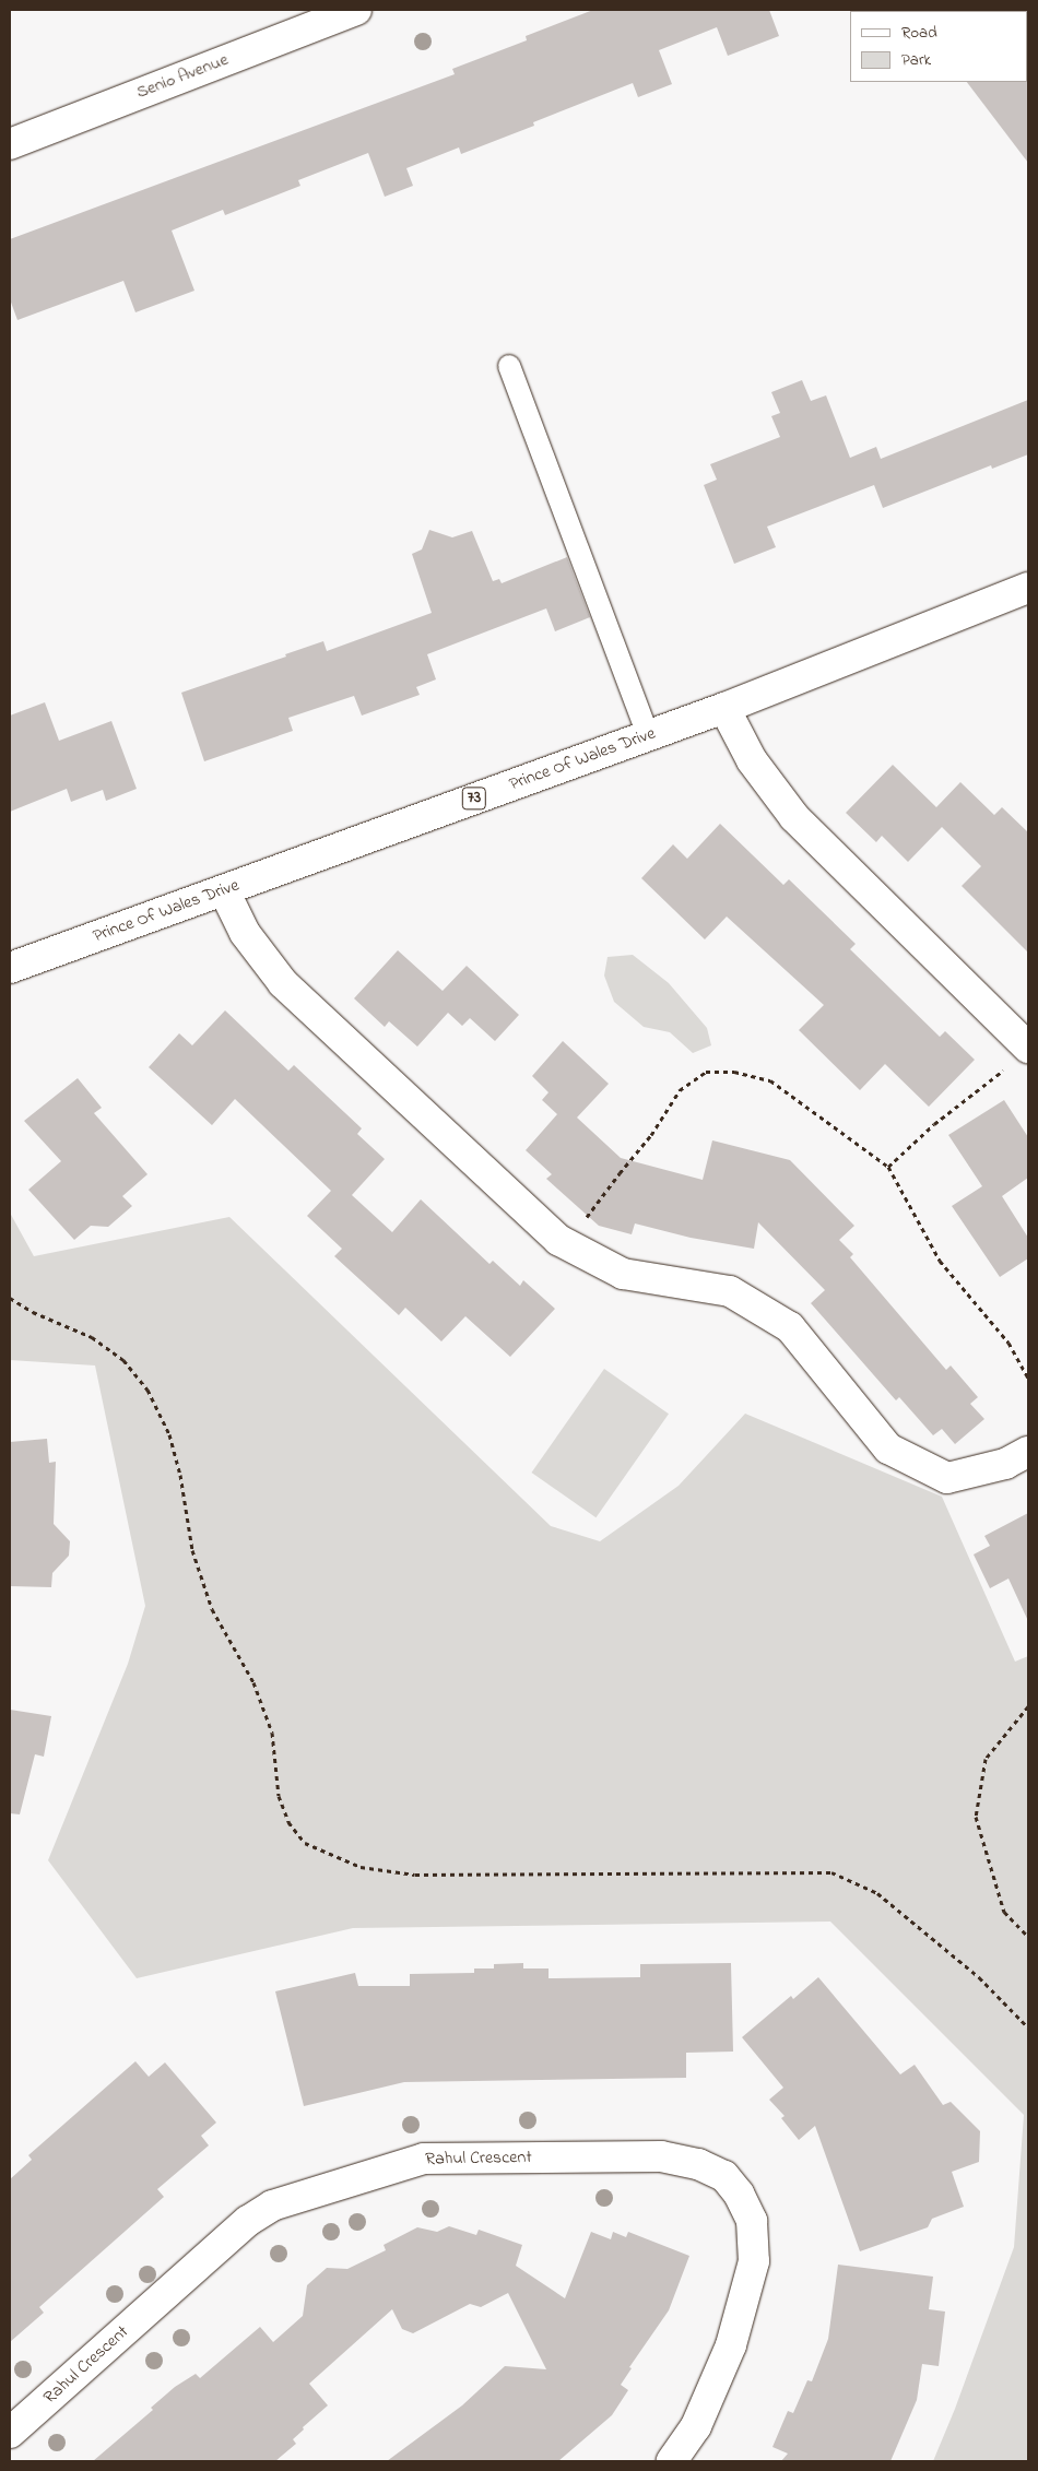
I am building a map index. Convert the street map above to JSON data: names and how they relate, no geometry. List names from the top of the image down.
{
  "streets": {
    "street": [
      "Senio Avenue",
      "Prince Of Wales Drive",
      "73",
      "Rahul Crescent"
    ]
  },
  "legend": ["Road", "Park"]
}
